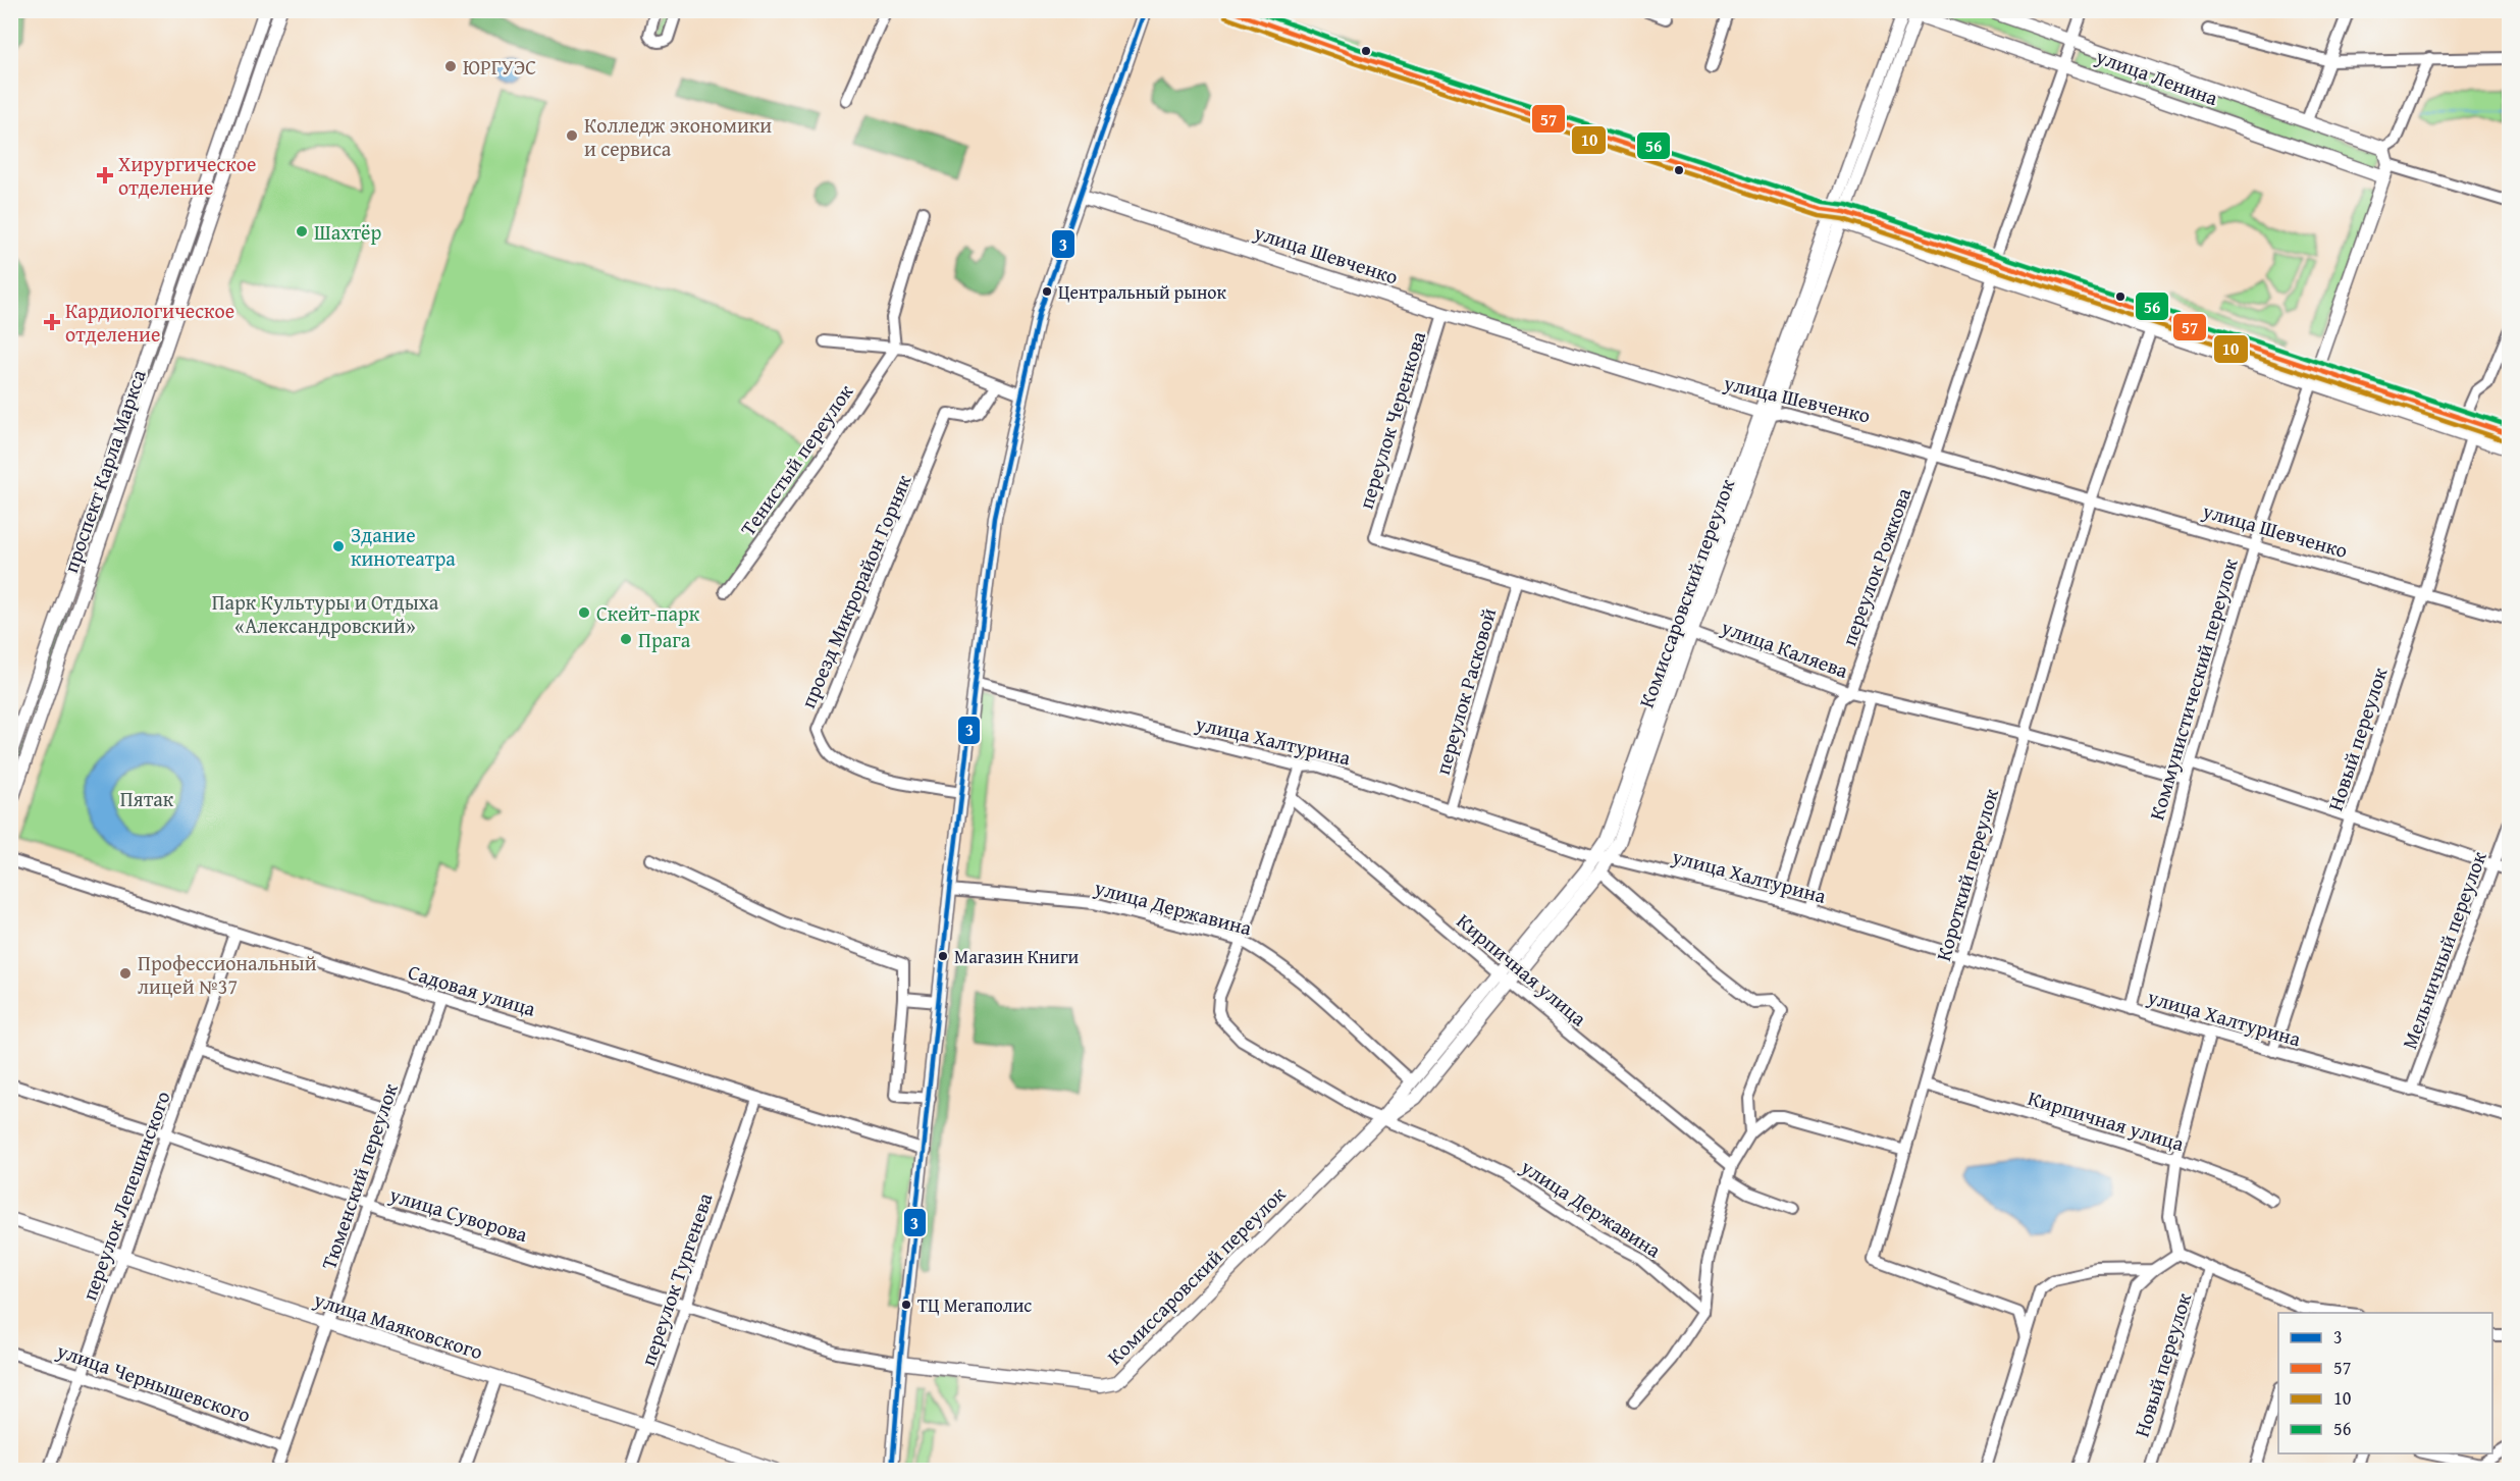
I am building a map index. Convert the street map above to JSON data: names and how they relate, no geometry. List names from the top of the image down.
{
  "streets": {
    "main road": [
      "улица Ленина",
      "улица Шевченко",
      "проспект Карла Маркса",
      "Комиссаровский переулок",
      "Коммунистический переулок",
      "улица Маяковского"
    ],
    "street": [
      "переулок Черенкова",
      "Тенистый переулок",
      "переулок Рожкова",
      "проезд Микрорайон Горняк",
      "улица Каляева",
      "переулок Расковой",
      "Новый переулок",
      "улица Халтурина",
      "Короткий переулок",
      "улица Державина",
      "Мельничный переулок",
      "Кирпичная улица",
      "Садовая улица",
      "Тюменский переулок",
      "переулок Лепешинского",
      "улица Суворова",
      "переулок Тургенева",
      "улица Чернышевского"
    ]
  },
  "crossings": [
    ["улица Ленина", "Комиссаровский переулок"],
    ["улица Ленина", "Коммунистический переулок"],
    ["улица Шевченко", "переулок Черенкова"],
    ["улица Шевченко", "переулок Рожкова"],
    ["улица Шевченко", "Комиссаровский переулок"],
    ["улица Шевченко", "Коммунистический переулок"],
    ["улица Шевченко", "Новый переулок"],
    ["улица Шевченко", "Короткий переулок"],
    ["переулок Черенкова", "улица Каляева"],
    ["переулок Рожкова", "улица Каляева"],
    ["переулок Рожкова", "улица Халтурина"],
    ["Комиссаровский переулок", "улица Каляева"],
    ["Комиссаровский переулок", "улица Халтурина"],
    ["Комиссаровский переулок", "улица Державина"],
    ["Комиссаровский переулок", "Кирпичная улица"],
    ["Комиссаровский переулок", "улица Суворова"],
    ["улица Каляева", "Коммунистический переулок"],
    ["улица Каляева", "переулок Расковой"],
    ["улица Каляева", "Короткий переулок"],
    ["Коммунистический переулок", "улица Халтурина"],
    ["переулок Расковой", "улица Халтурина"],
    ["Новый переулок", "улица Халтурина"],
    ["улица Халтурина", "Короткий переулок"],
    ["улица Халтурина", "Мельничный переулок"],
    ["Короткий переулок", "Кирпичная улица"],
    ["Садовая улица", "Тюменский переулок"],
    ["Садовая улица", "переулок Лепешинского"],
    ["Садовая улица", "переулок Тургенева"],
    ["Тюменский переулок", "улица Суворова"],
    ["Тюменский переулок", "улица Маяковского"],
    ["Тюменский переулок", "улица Чернышевского"],
    ["переулок Лепешинского", "улица Суворова"],
    ["переулок Лепешинского", "улица Маяковского"],
    ["переулок Лепешинского", "улица Чернышевского"],
    ["улица Суворова", "переулок Тургенева"],
    ["переулок Тургенева", "улица Маяковского"]
  ],
  "parks": ["Парк Культуры и Отдыха «Александровский»", "Пятак"],
  "places": {
    "other": [
      "ЮРГУЭС",
      "Колледж экономики и сервиса",
      "Шахтёр",
      "Центральный рынок",
      "Здание кинотеатра",
      "Скейт-парк",
      "Прага",
      "Магазин Книги",
      "Профессиональный лицей №37",
      "ТЦ Мегаполис"
    ],
    "health": ["Хирургическое отделение", "Кардиологическое отделение"]
  },
  "lines": [
    "transit line 3",
    "transit line 57",
    "transit line 56",
    "transit line 10"
  ],
  "legend": [
    "3",
    "57",
    "10",
    "56"
  ]
}
